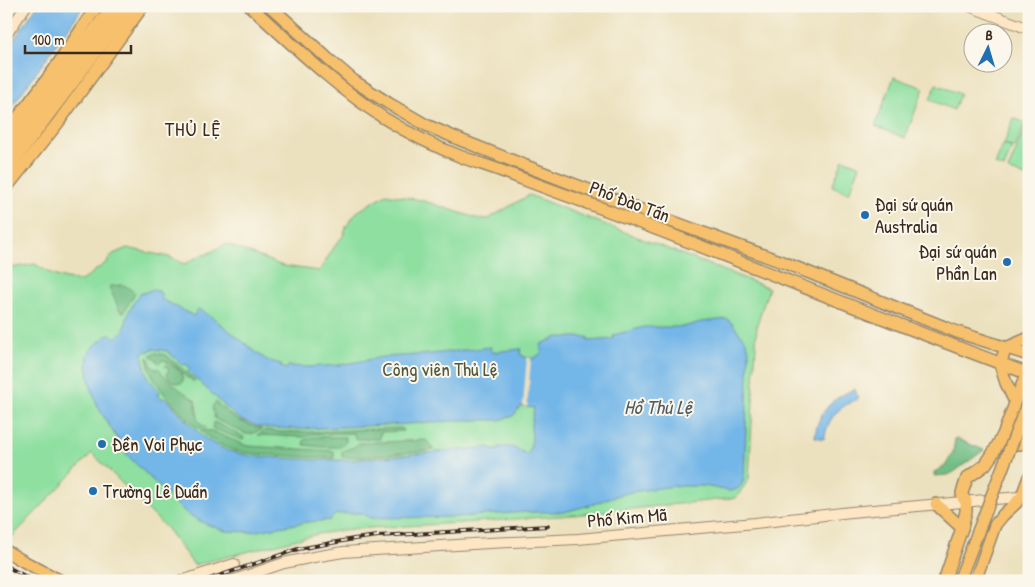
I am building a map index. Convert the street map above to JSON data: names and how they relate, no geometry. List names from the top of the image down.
{
  "streets": {
    "main road": ["Phố Đào Tấn", "Phố Kim Mã"]
  },
  "districts": ["THỦ LỆ"],
  "water": ["Hồ Thủ Lệ"],
  "parks": ["Công viên Thủ Lệ"],
  "places": [
    "Đại sứ quán Australia",
    "Đại sứ quán Phần Lan",
    "Đền Voi Phục",
    "Trường Lê Duẩn"
  ],
  "scale_bar": "100 m",
  "north": "top"
}
